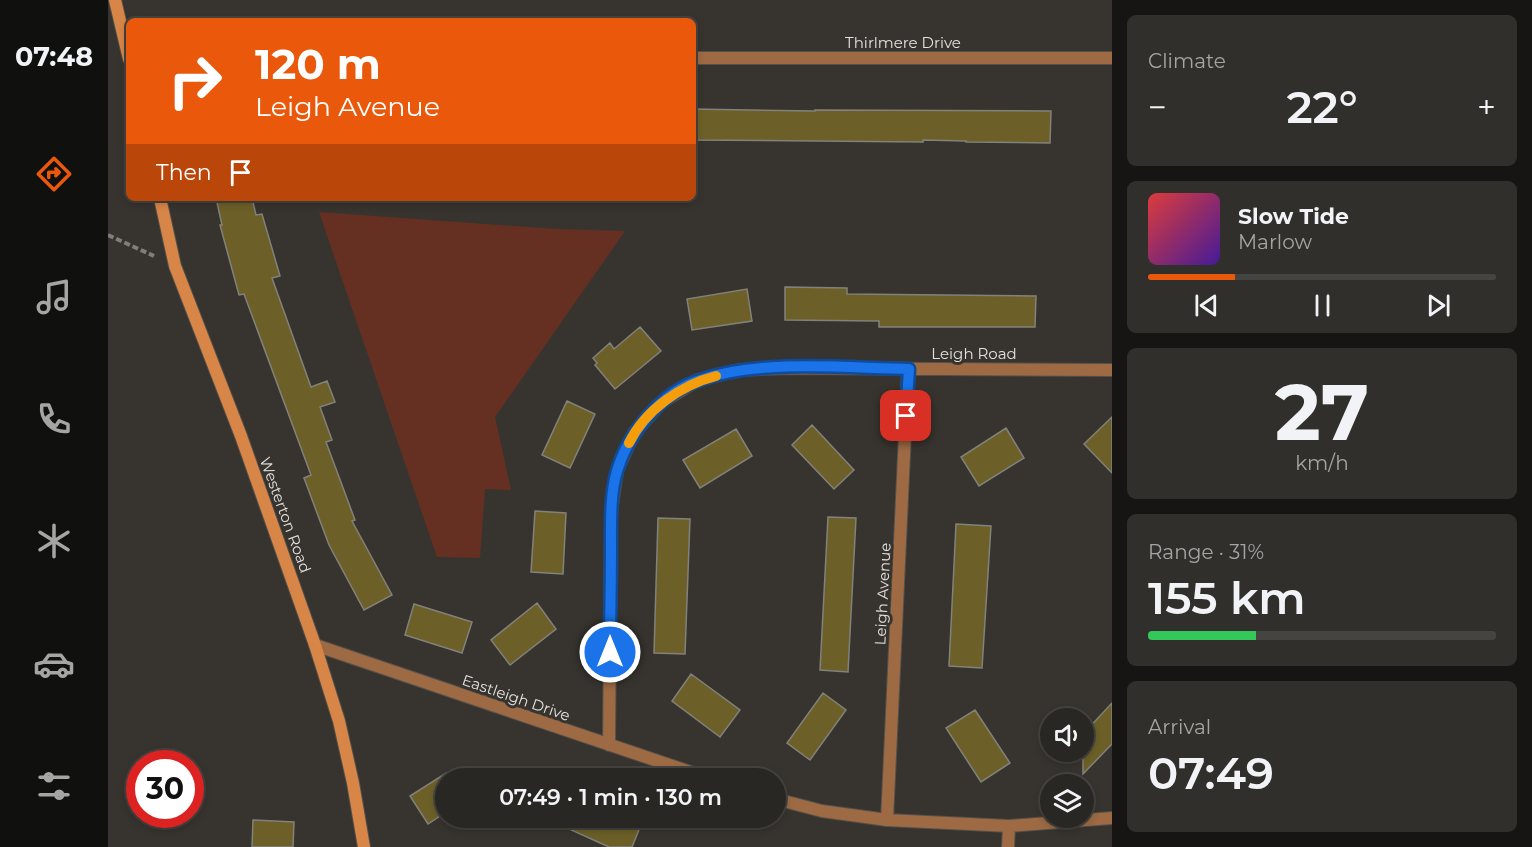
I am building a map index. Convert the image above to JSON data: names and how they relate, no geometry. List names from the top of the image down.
{
  "streets": {
    "street": [
      "Thirlmere Drive",
      "Leigh Road",
      "Westerton Road",
      "Leigh Avenue",
      "Eastleigh Drive"
    ]
  },
  "crossings": [
    ["Leigh Road", "Leigh Avenue"],
    ["Leigh Road", "Eastleigh Drive"],
    ["Westerton Road", "Eastleigh Drive"]
  ],
  "page": {
    "tabs": "07:48",
    "tile": [
      "Climate",
      ["27", "km/h"],
      ["Range · 31%", "155 km"],
      ["Arrival", "07:49"]
    ],
    "turn": ["120 m", "Leigh Avenue"],
    "heat": ["−", "22°", "+"],
    "then": "Then",
    "song": ["Slow Tide", "Marlow"],
    "limit": "30",
    "trip": "07:49 · 1 min · 130 m"
  }
}
